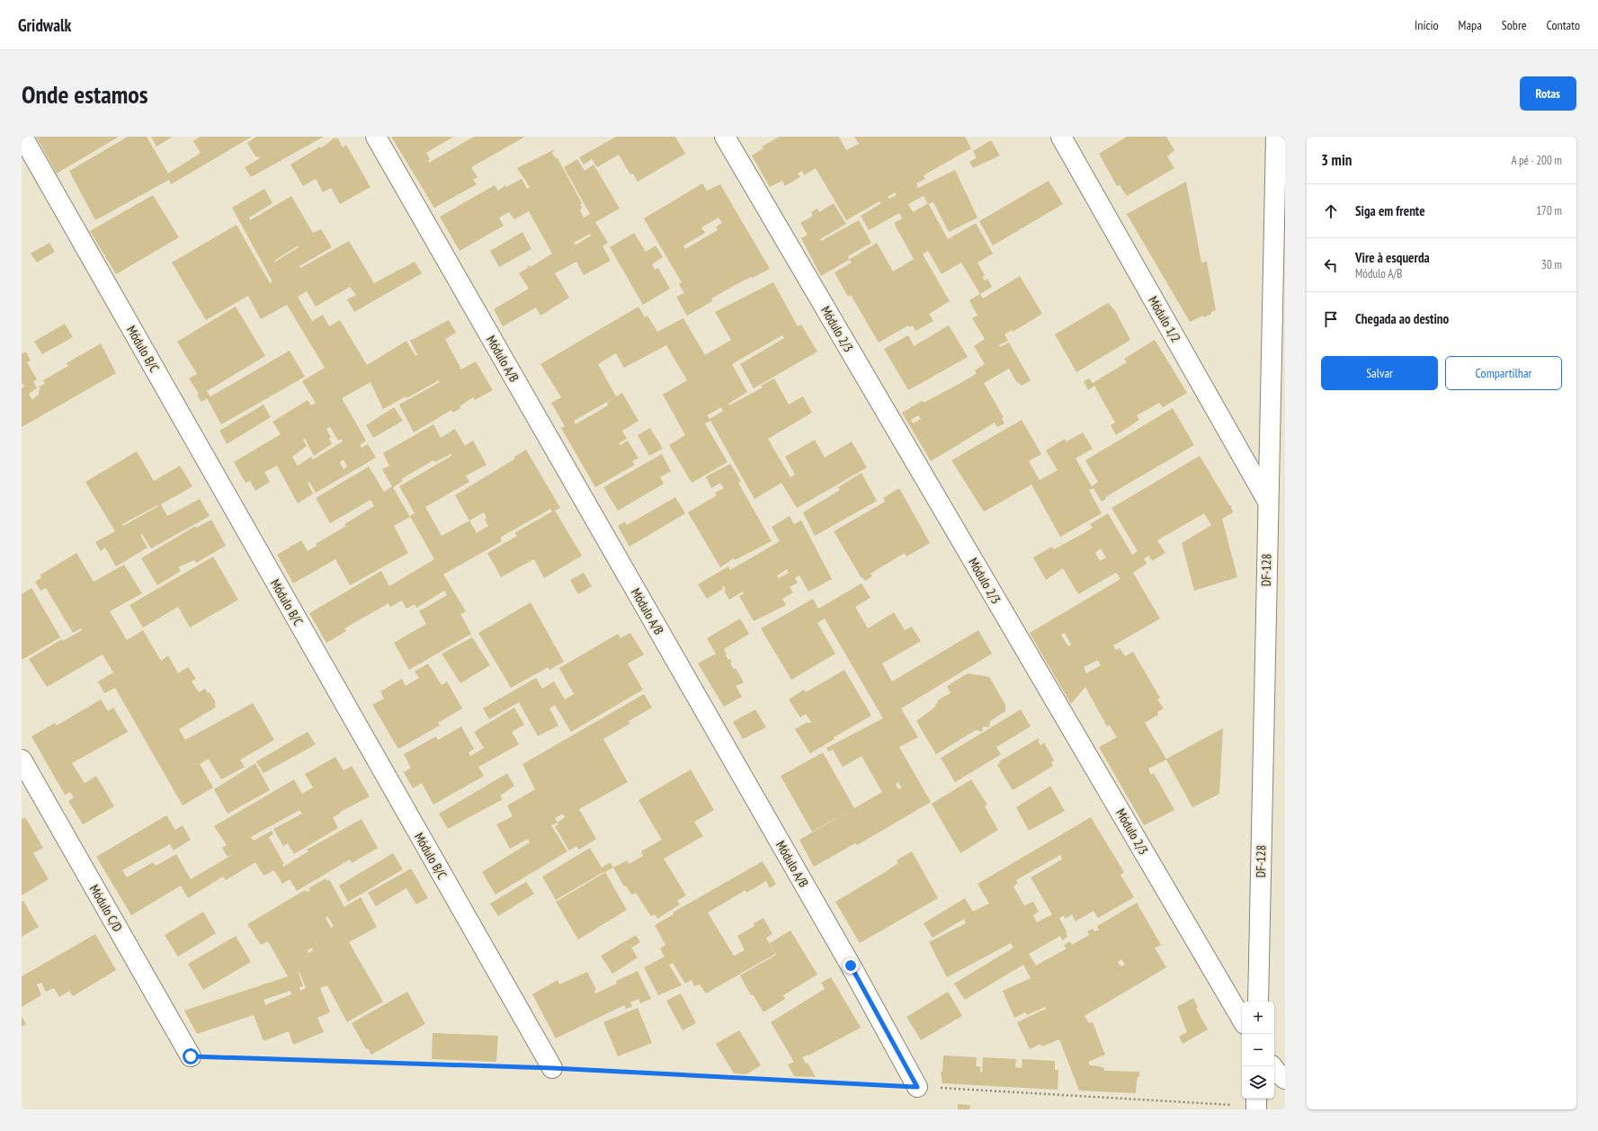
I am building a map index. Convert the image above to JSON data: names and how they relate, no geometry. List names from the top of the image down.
{
  "streets": {
    "street": [
      "Módulo 1/2",
      "Módulo 2/3",
      "Módulo B/C",
      "Módulo A/B",
      "DF-128",
      "Módulo C/D"
    ]
  },
  "crossings": [
    ["Módulo 1/2", "DF-128"]
  ],
  "page": {
    "header": "Gridwalk",
    "nav": [
      "Início",
      "Mapa",
      "Sobre",
      "Contato"
    ],
    "buttons": [
      "Rotas",
      ["Salvar", "Compartilhar"]
    ],
    "title": "Onde estamos",
    "heading": ["3 min", "A pé · 200 m"],
    "list": [
      ["Siga em frente", "170 m"],
      ["Vire à esquerda", "Módulo A/B", "30 m"],
      "Chegada ao destino"
    ],
    "map_buttons": ["+", "−"]
  }
}
